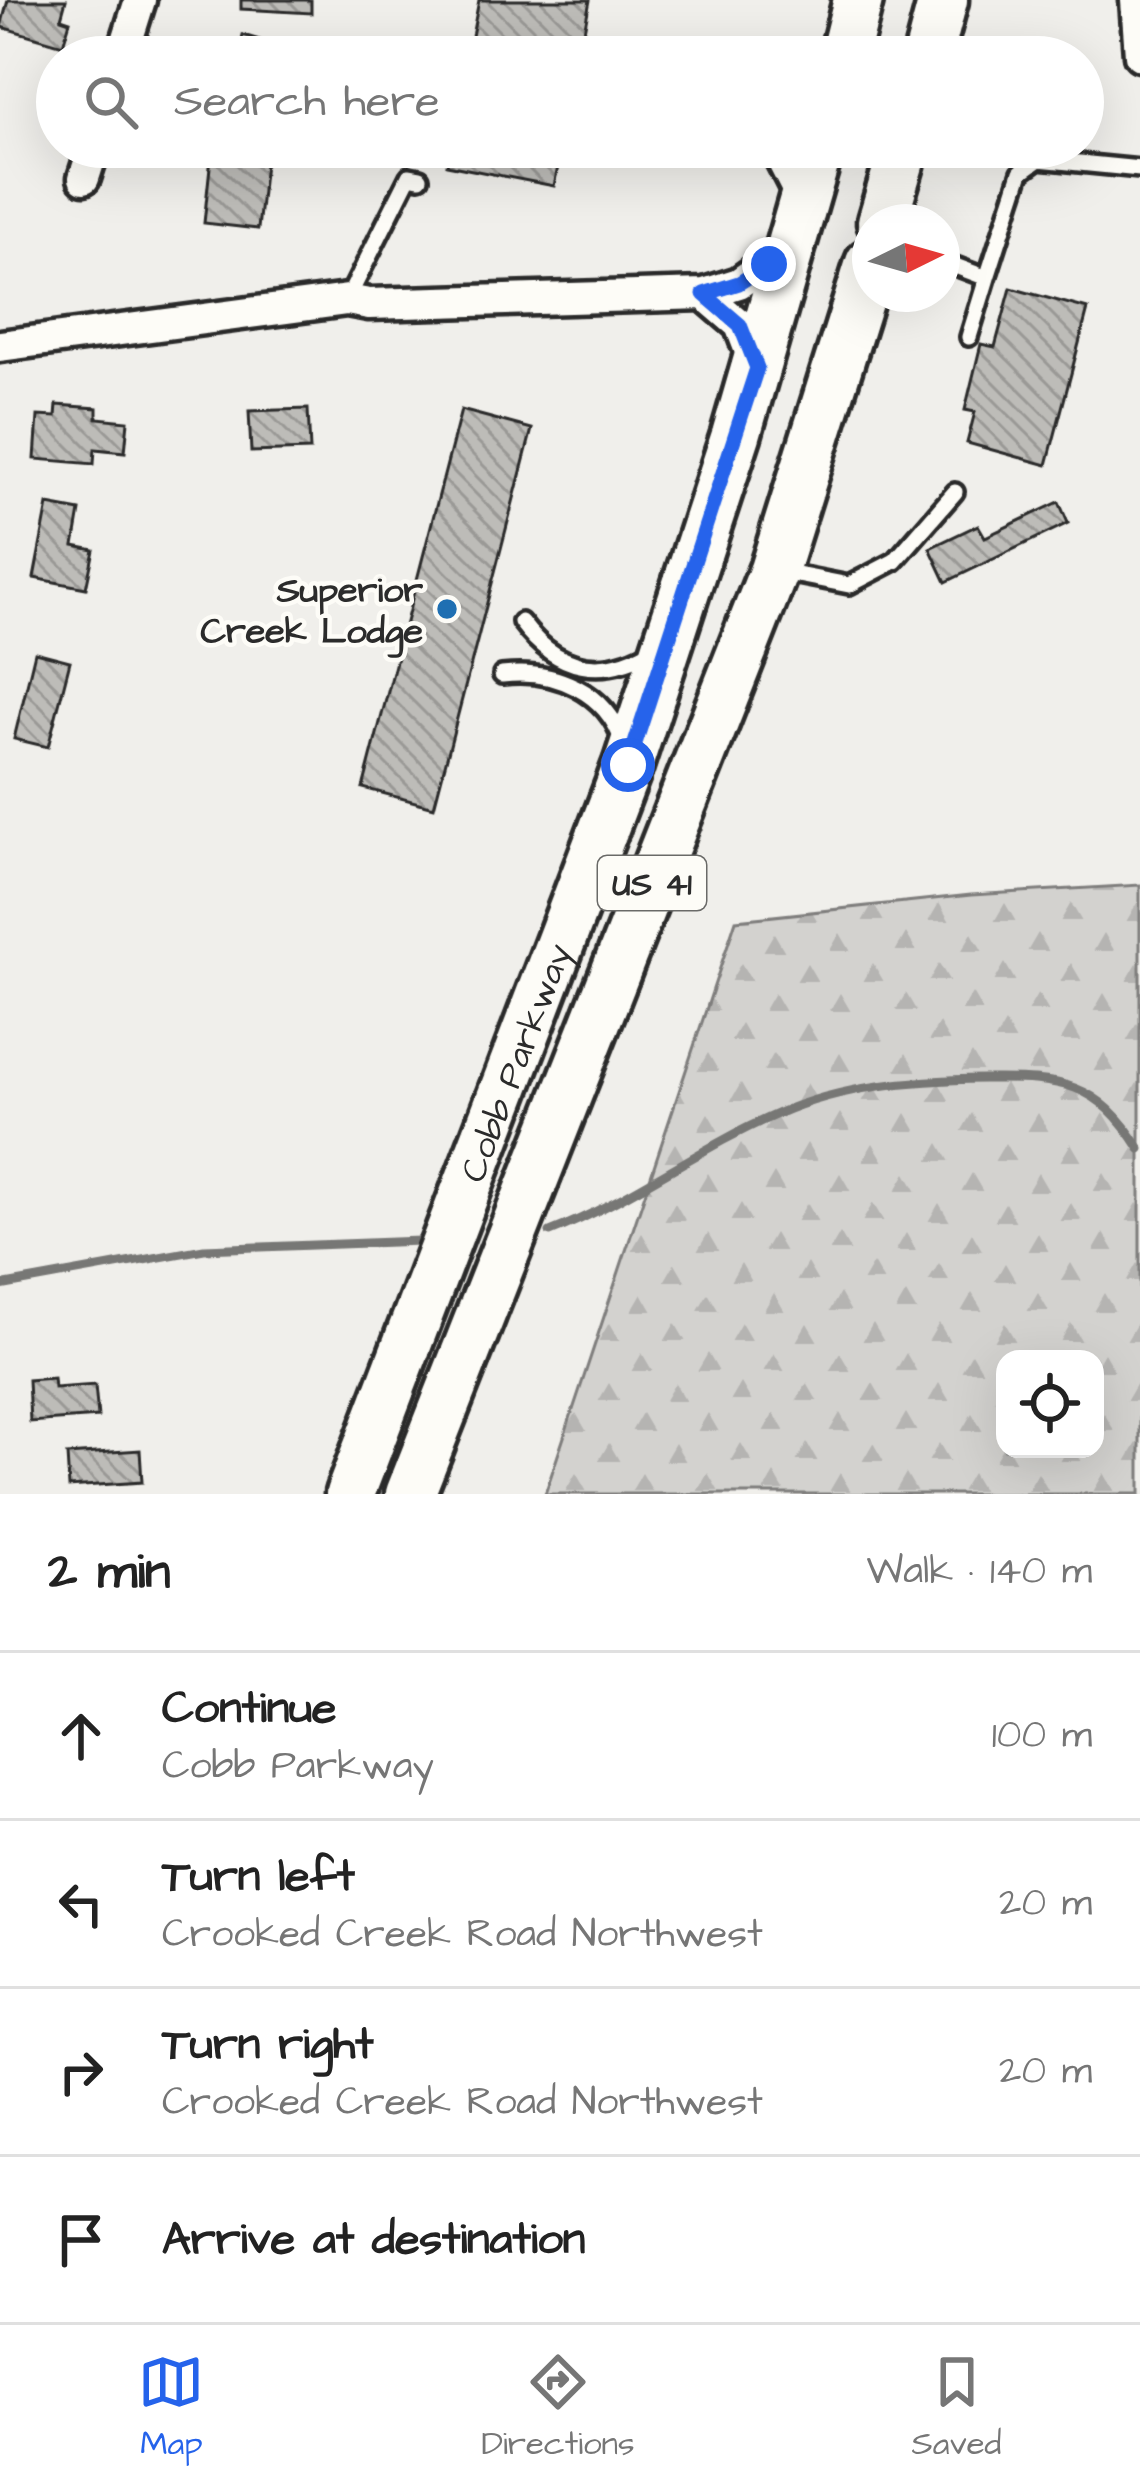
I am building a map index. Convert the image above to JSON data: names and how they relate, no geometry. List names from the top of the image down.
{
  "streets": {
    "main road": ["US 41", "Cobb Parkway"]
  },
  "places": ["Superior Creek Lodge"],
  "north": "right",
  "page": {
    "search": "Search here",
    "heading": ["2 min", "Walk · 140 m"],
    "list": [
      ["Continue", "Cobb Parkway", "100 m"],
      ["Turn left", "Crooked Creek Road Northwest", "20 m"],
      ["Turn right", "Crooked Creek Road Northwest", "20 m"],
      "Arrive at destination"
    ],
    "nav": ["Map", "Directions", "Saved"]
  }
}
